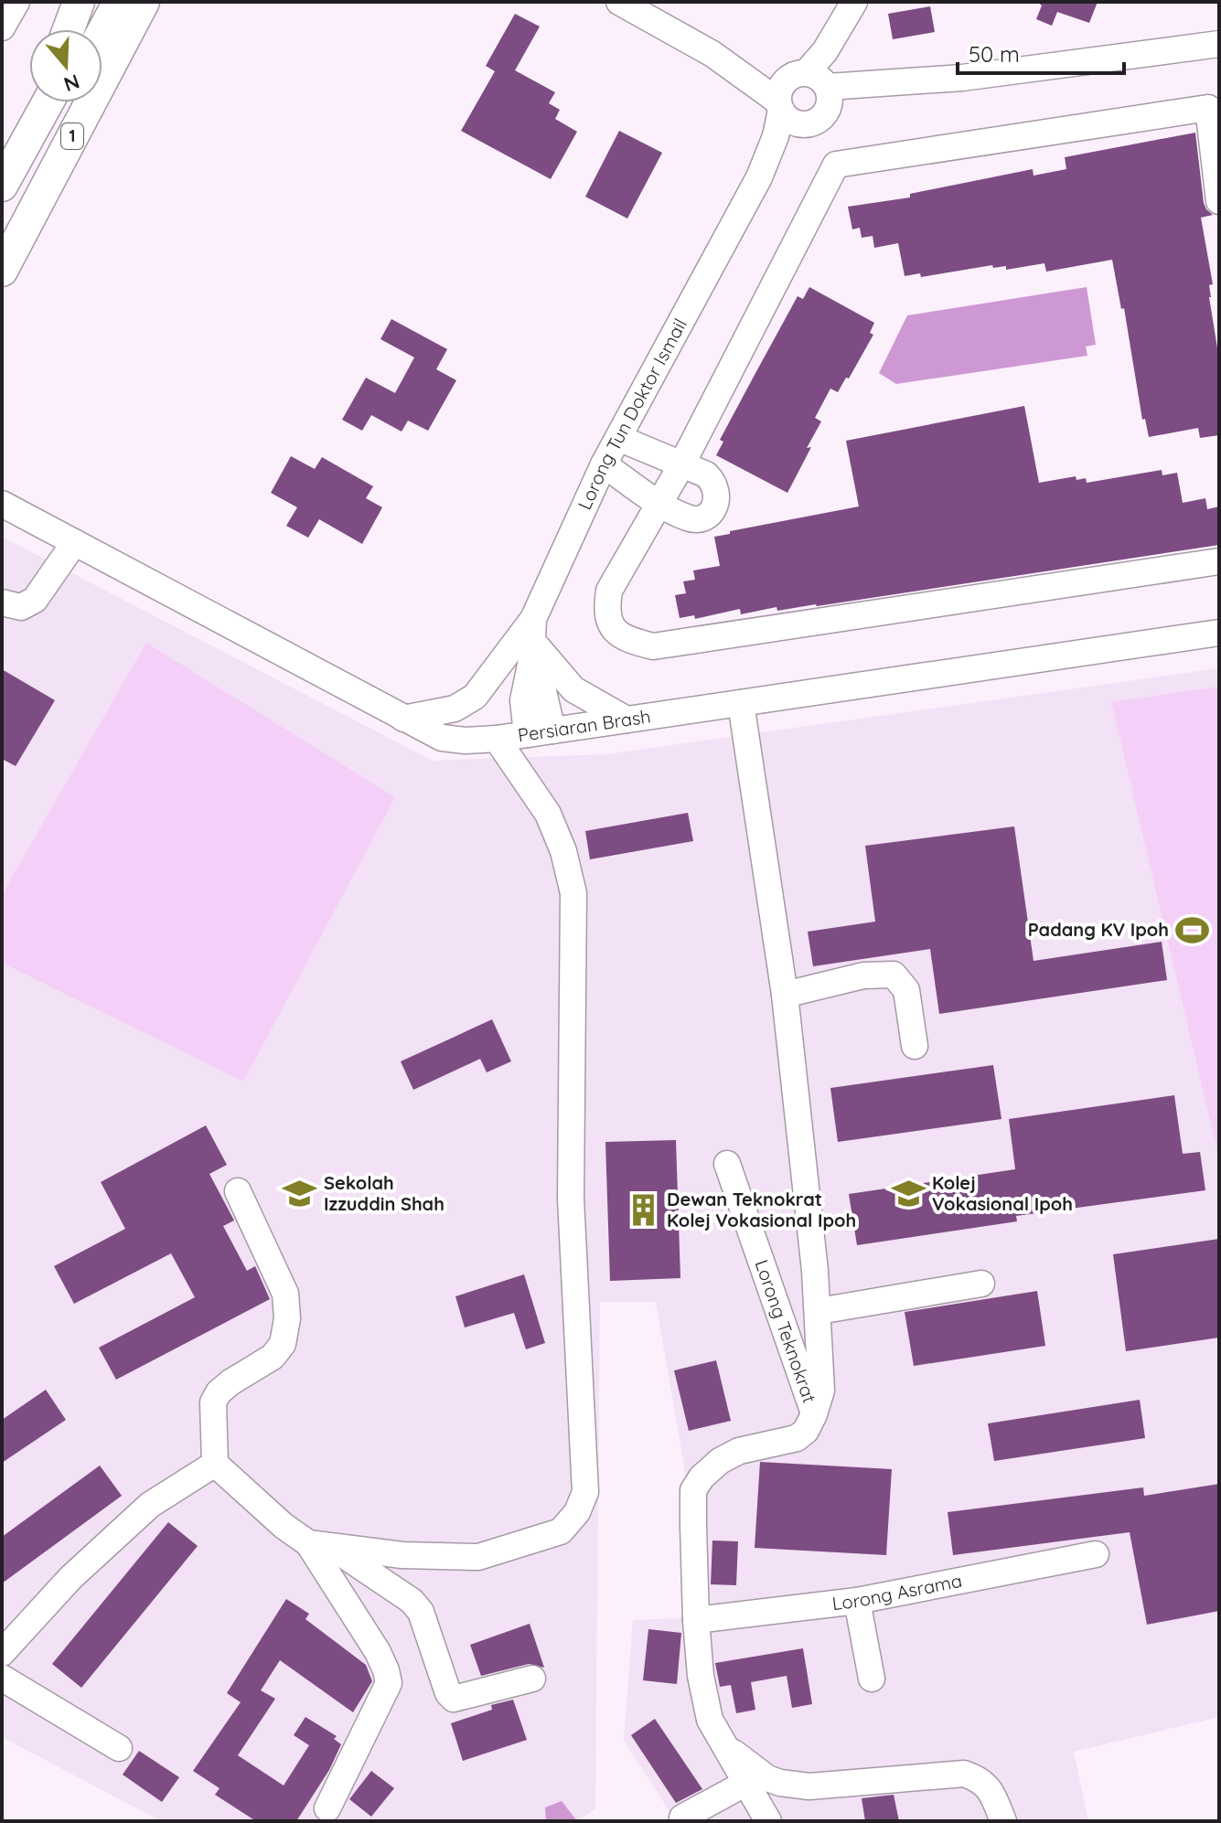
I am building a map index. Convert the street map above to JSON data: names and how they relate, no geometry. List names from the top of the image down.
{
  "streets": {
    "main road": ["1"],
    "street": [
      "Lorong Tun Doktor Ismail",
      "Persiaran Brash",
      "Lorong Teknokrat",
      "Lorong Asrama"
    ]
  },
  "crossings": [
    ["Lorong Tun Doktor Ismail", "Persiaran Brash"]
  ],
  "places": {
    "sports": ["Padang KV Ipoh"],
    "school or university": ["Sekolah Izzuddin Shah", "Kolej Vokasional Ipoh"],
    "building": ["Dewan Teknokrat Kolej Vokasional Ipoh"]
  },
  "scale_bar": "50 m",
  "north": "bottom"
}
